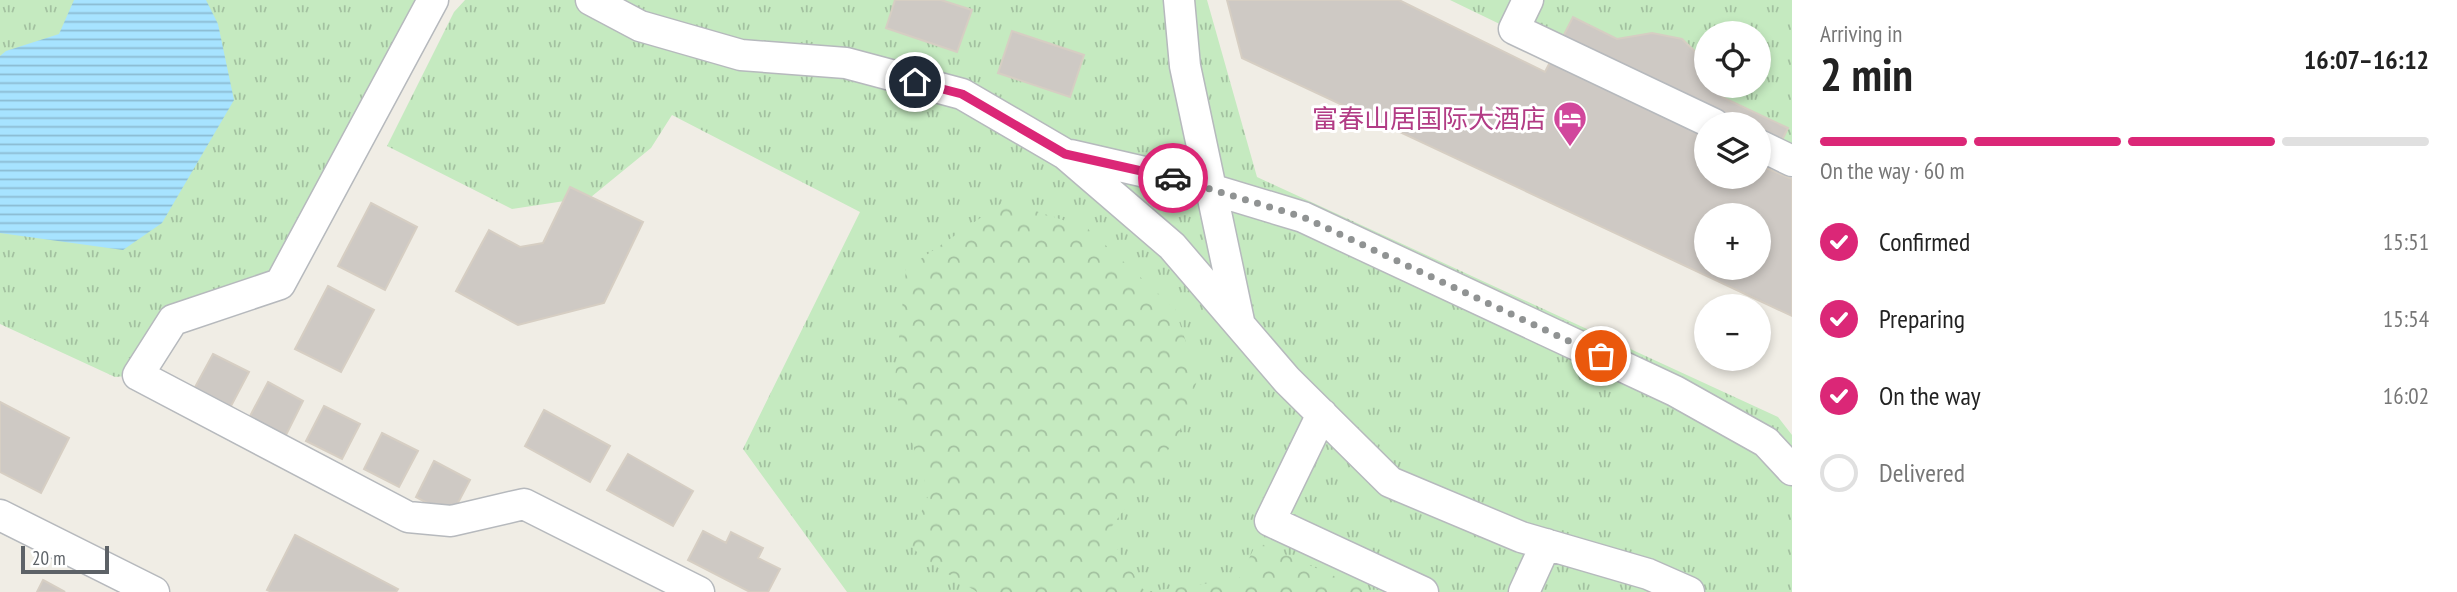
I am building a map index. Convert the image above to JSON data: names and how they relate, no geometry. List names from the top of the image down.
{
  "places": {
    "hotel": ["富春山居国际大酒店"]
  },
  "scale_bar": "20 m",
  "page": {
    "heading": ["2 min", "Arriving in", "16:07–16:12"],
    "map_buttons": ["+", "−"],
    "bar": "On the way · 60 m",
    "list": [
      ["Confirmed", "15:51"],
      ["Preparing", "15:54"],
      ["On the way", "16:02"],
      "Delivered"
    ],
    "scale": "20 m"
  }
}
